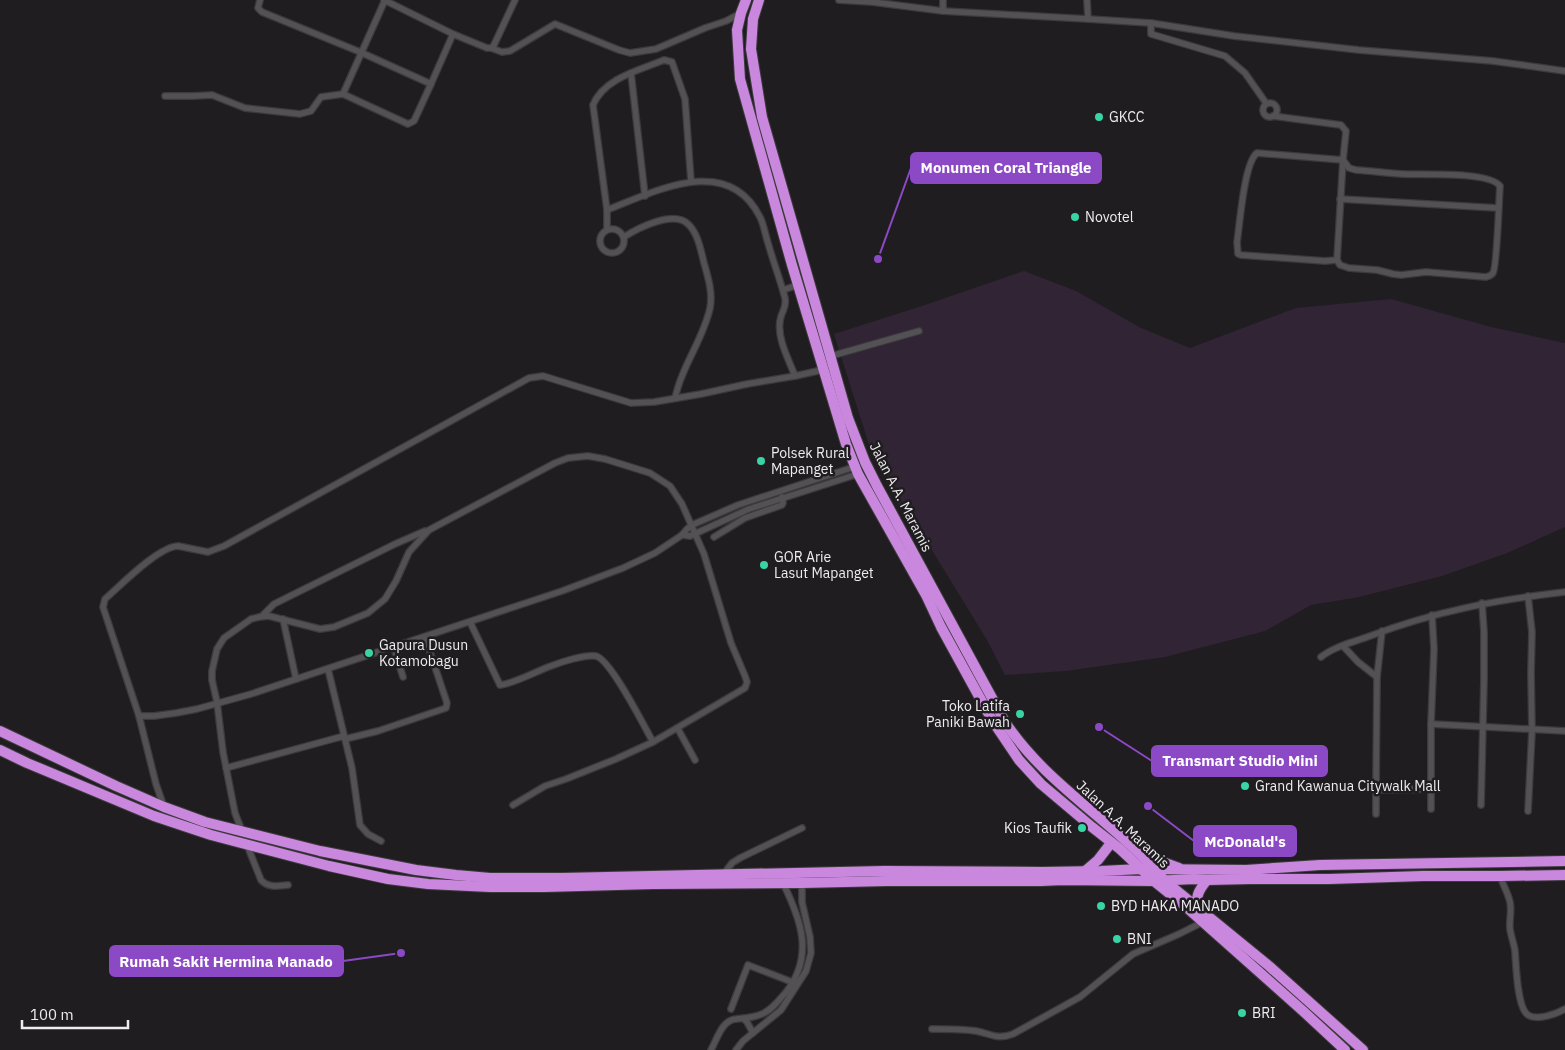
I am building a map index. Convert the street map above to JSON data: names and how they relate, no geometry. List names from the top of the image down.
{
  "streets": {
    "highway": ["Jalan A.A. Maramis"]
  },
  "places": [
    "GKCC",
    "Novotel",
    "Monumen Coral Triangle",
    "Polsek Rural Mapanget",
    "GOR Arie Lasut Mapanget",
    "Gapura Dusun Kotamobagu",
    "Toko Latifa Paniki Bawah",
    "Transmart Studio Mini",
    "Grand Kawanua Citywalk Mall",
    "McDonald's",
    "Kios Taufik",
    "BYD HAKA MANADO",
    "BNI",
    "Rumah Sakit Hermina Manado",
    "BRI"
  ],
  "scale_bar": "100 m"
}
